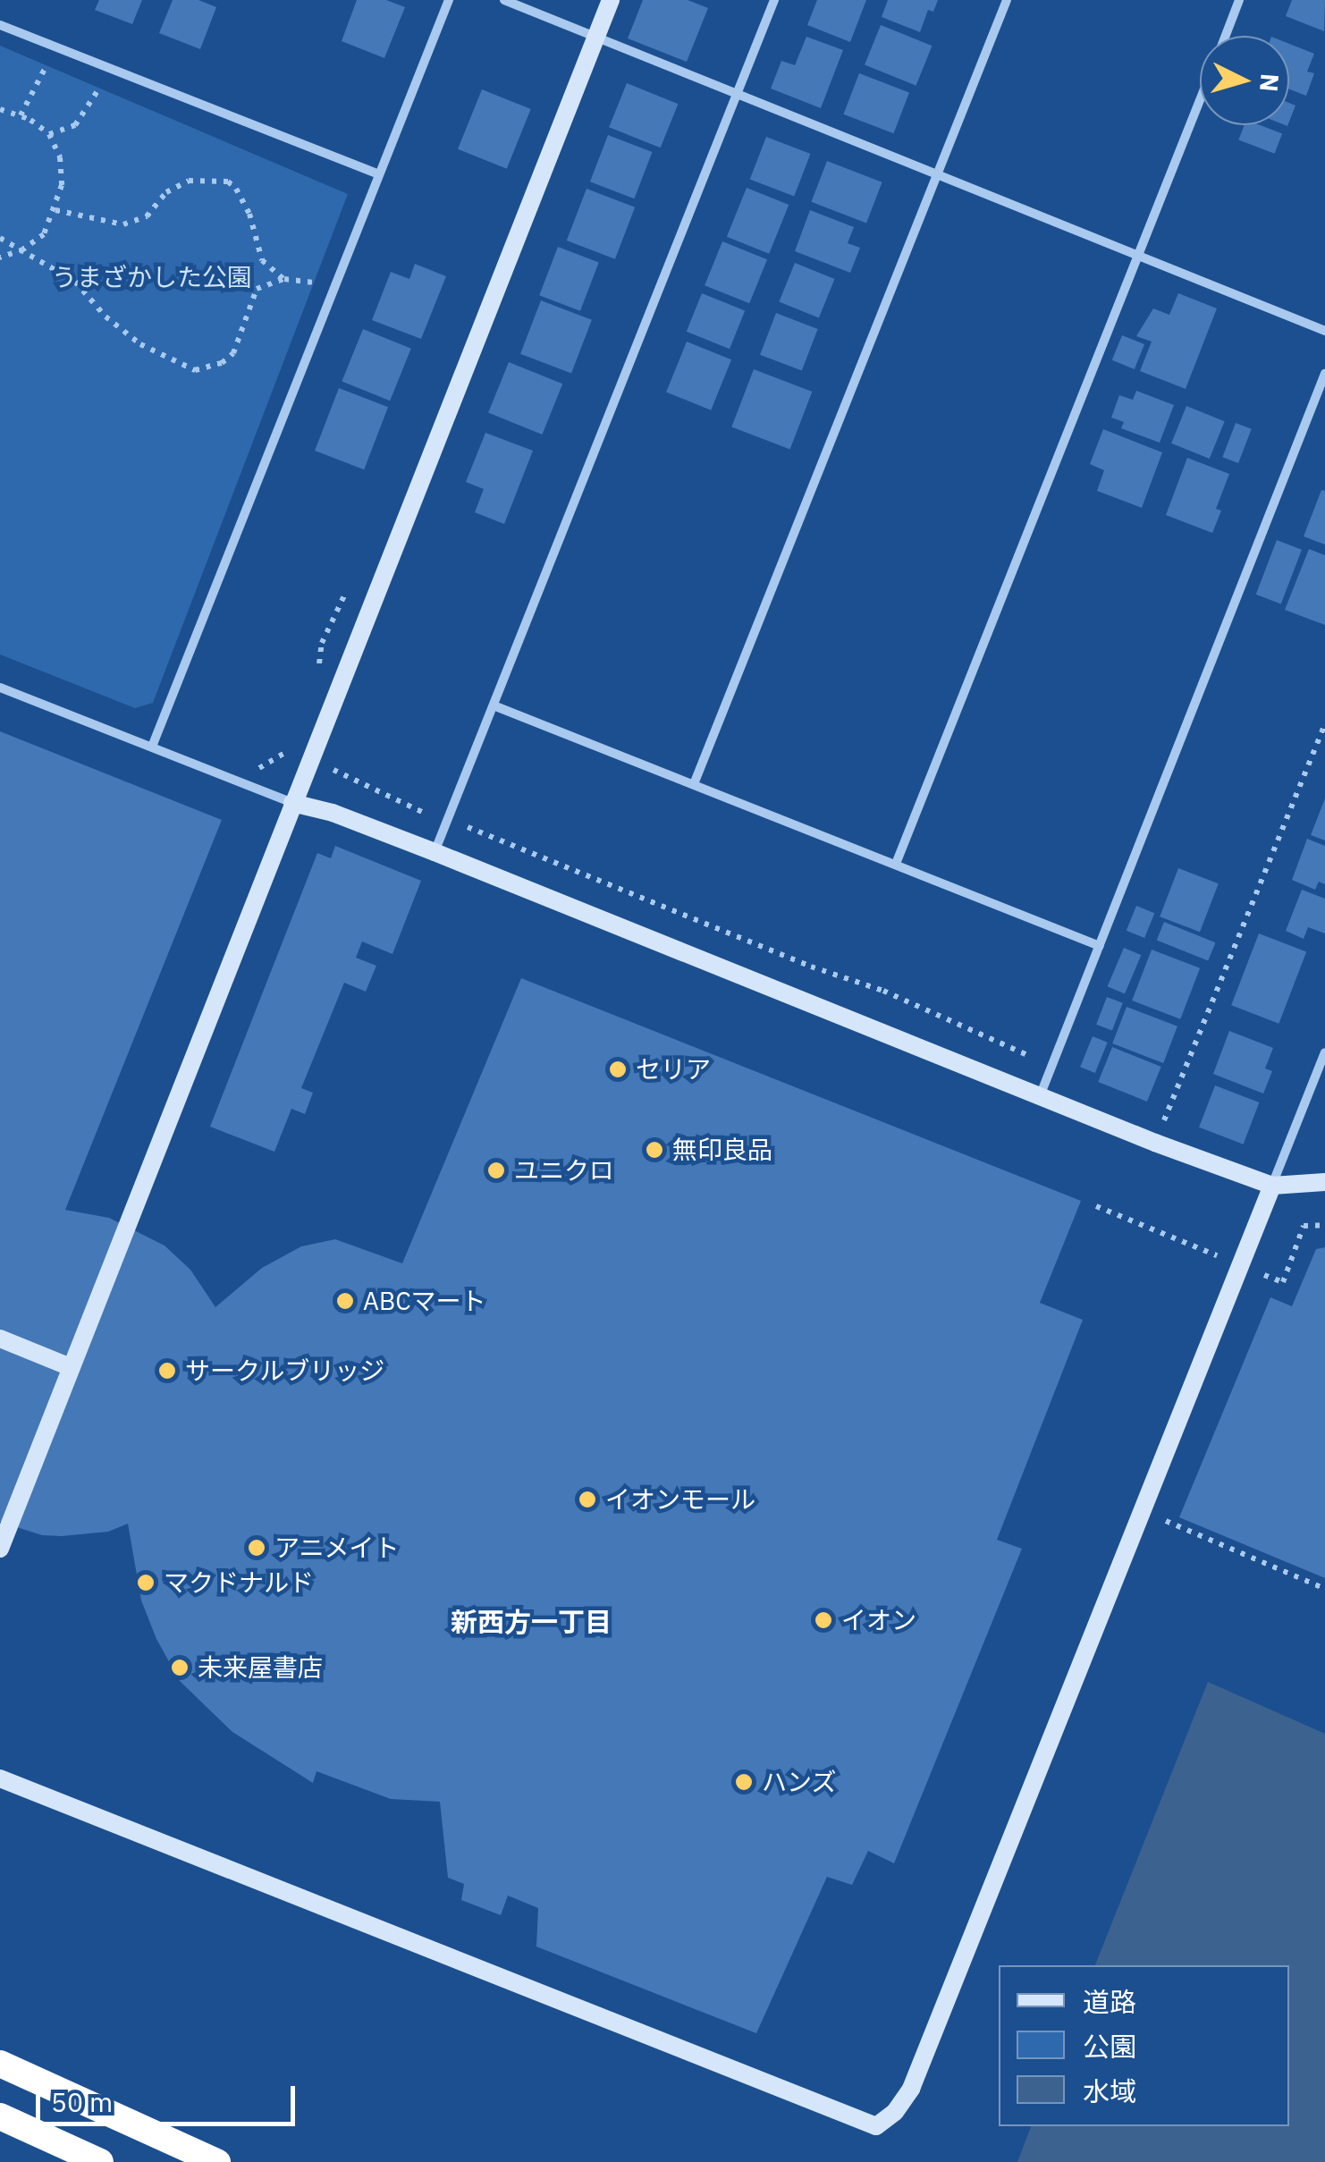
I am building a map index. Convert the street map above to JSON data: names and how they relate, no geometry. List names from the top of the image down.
{
  "districts": ["新西方一丁目"],
  "parks": ["うまざかした公園"],
  "places": [
    "セリア",
    "無印良品",
    "ユニクロ",
    "ABCマート",
    "サークルブリッジ",
    "イオンモール",
    "アニメイト",
    "マクドナルド",
    "イオン",
    "未来屋書店",
    "ハンズ"
  ],
  "legend": ["道路", "公園", "水域"],
  "scale_bar": "50 m",
  "north": "right"
}
